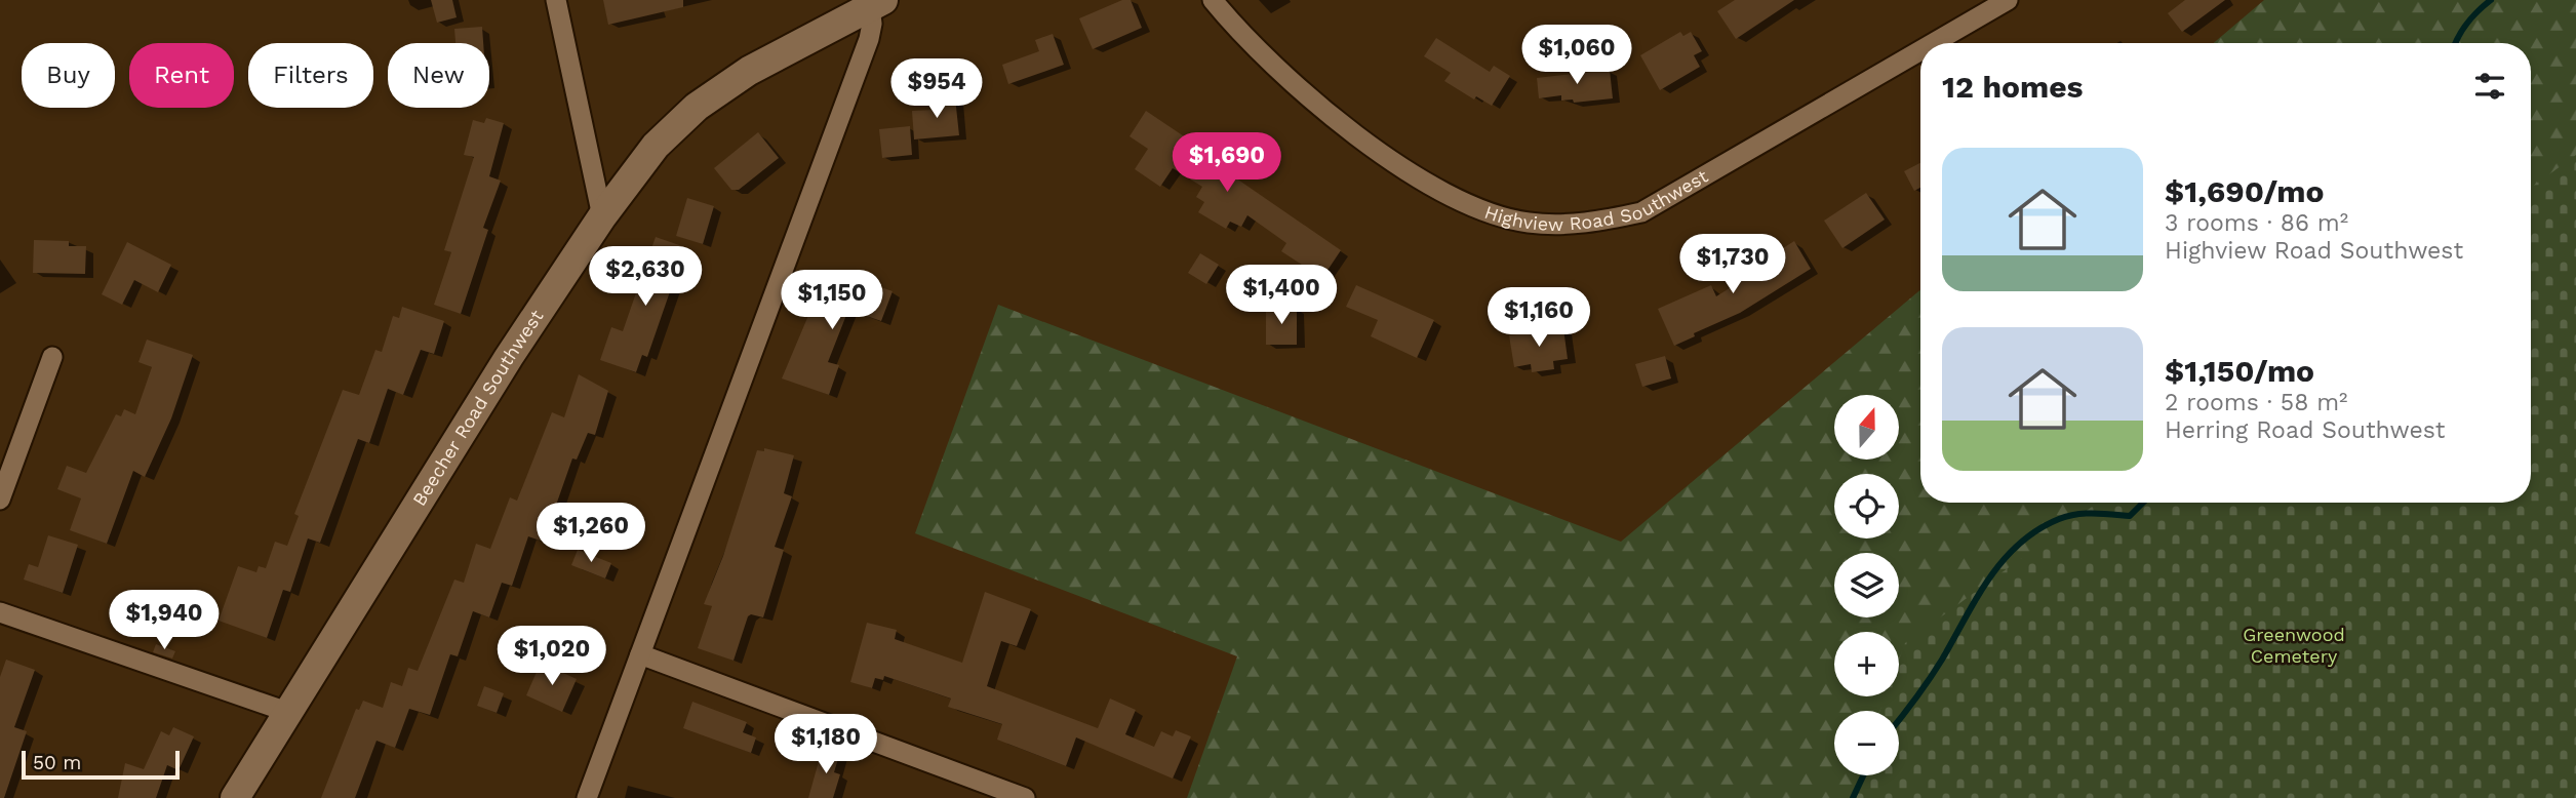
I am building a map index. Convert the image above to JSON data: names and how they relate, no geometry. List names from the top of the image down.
{
  "streets": {
    "street": ["Highview Road Southwest", "Beecher Road Southwest"]
  },
  "parks": ["Greenwood Cemetery"],
  "scale_bar": "50 m",
  "north": "top",
  "page": {
    "price": [
      "$1,060",
      "$954",
      "$1,690",
      "$1,730",
      "$2,630",
      "$1,400",
      "$1,150",
      "$1,160",
      "$1,260",
      "$1,940",
      "$1,020",
      "$1,180"
    ],
    "chip": [
      "Buy",
      "Rent",
      "Filters",
      "New"
    ],
    "heading": "12 homes",
    "list": [
      {
        "name": "$1,690/mo",
        "note": "3 rooms · 86 m² · Highview Road Southwest"
      },
      {
        "name": "$1,150/mo",
        "note": "2 rooms · 58 m² · Herring Road Southwest"
      }
    ],
    "map_buttons": ["+", "−"],
    "scale": "50 m"
  }
}
